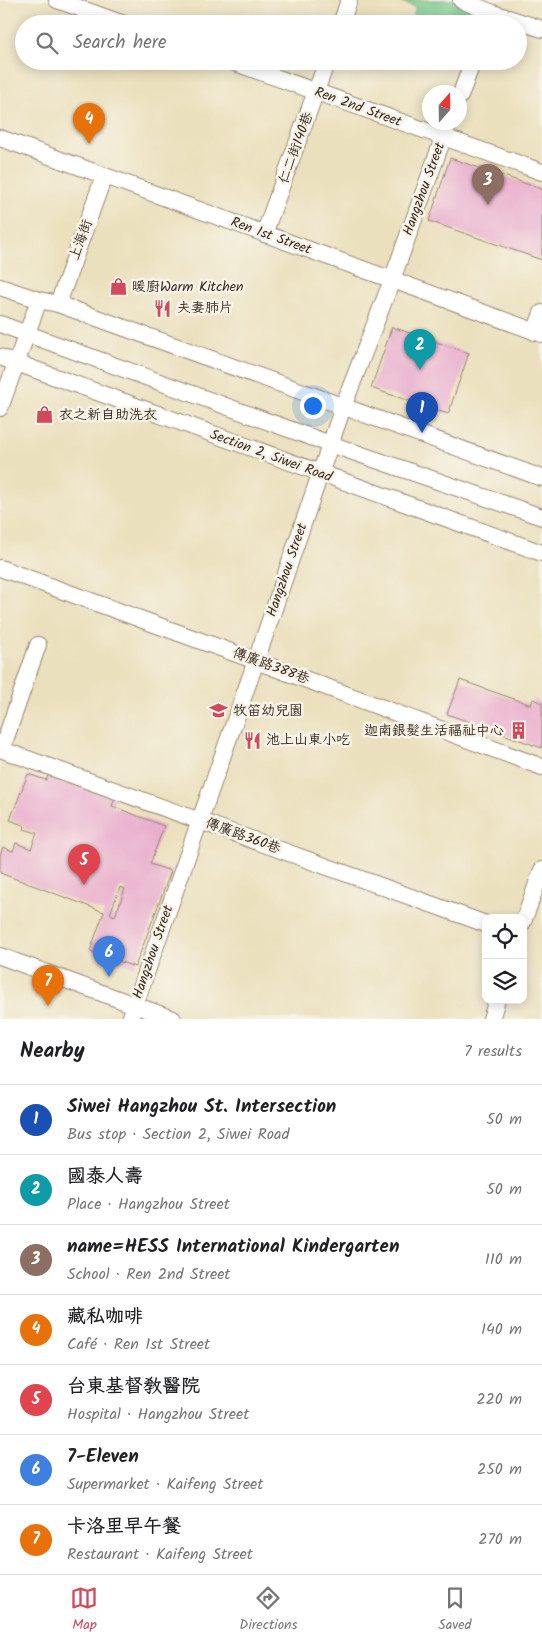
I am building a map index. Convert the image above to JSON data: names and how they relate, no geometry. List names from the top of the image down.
{
  "streets": {
    "street": [
      "Ren 2nd Street",
      "仁二街140巷",
      "Hangzhou Street",
      "Ren 1st Street",
      "上海街",
      "Section 2, Siwei Road",
      "傳廣路388巷",
      "傳廣路360巷"
    ]
  },
  "crossings": [
    ["Ren 2nd Street", "仁二街140巷"],
    ["Ren 2nd Street", "Hangzhou Street"],
    ["仁二街140巷", "Ren 1st Street"],
    ["Hangzhou Street", "Ren 1st Street"],
    ["Hangzhou Street", "Section 2, Siwei Road"],
    ["Hangzhou Street", "傳廣路388巷"],
    ["Hangzhou Street", "傳廣路360巷"],
    ["Ren 1st Street", "上海街"]
  ],
  "places": {
    "shop": ["暖廚Warm Kitchen", "衣之新自助洗衣"],
    "restaurant": ["夫妻肺片", "池上山東小吃"],
    "school or university": ["牧笛幼兒園"],
    "building": ["迦南銀髮生活福祉中心"]
  },
  "north": "top",
  "page": {
    "search": "Search here",
    "pins": [
      "4",
      "3",
      "2",
      "1",
      "5",
      "6",
      "7"
    ],
    "heading": ["Nearby", "7 results"],
    "list": [
      {
        "mark": "1",
        "name": "Siwei Hangzhou St. Intersection",
        "note": "Bus stop · Section 2, Siwei Road",
        "value": "50 m"
      },
      {
        "mark": "2",
        "name": "國泰人壽",
        "note": "Place · Hangzhou Street",
        "value": "50 m"
      },
      {
        "mark": "3",
        "name": "name=HESS International Kindergarten",
        "note": "School · Ren 2nd Street",
        "value": "110 m"
      },
      {
        "mark": "4",
        "name": "藏私咖啡",
        "note": "Café · Ren 1st Street",
        "value": "140 m"
      },
      {
        "mark": "5",
        "name": "台東基督教醫院",
        "note": "Hospital · Hangzhou Street",
        "value": "220 m"
      },
      {
        "mark": "6",
        "name": "7-Eleven",
        "note": "Supermarket · Kaifeng Street",
        "value": "250 m"
      },
      {
        "mark": "7",
        "name": "卡洛里早午餐",
        "note": "Restaurant · Kaifeng Street",
        "value": "270 m"
      }
    ],
    "nav": ["Map", "Directions", "Saved"]
  }
}
